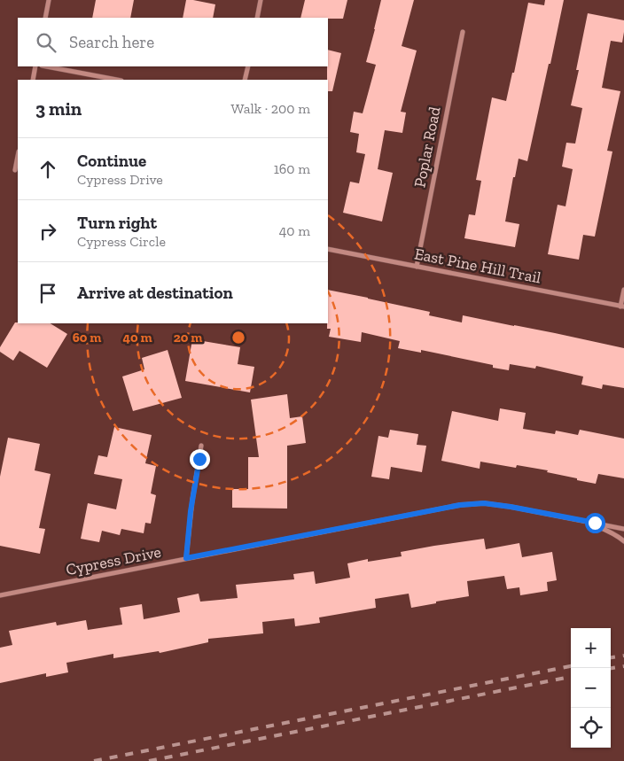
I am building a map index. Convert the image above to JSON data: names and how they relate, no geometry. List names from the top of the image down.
{
  "streets": {
    "street": ["Poplar Road", "East Pine Hill Trail", "Cypress Drive"]
  },
  "crossings": [
    ["Poplar Road", "East Pine Hill Trail"]
  ],
  "page": {
    "search": "Search here",
    "heading": ["3 min", "Walk · 200 m"],
    "list": [
      ["Continue", "Cypress Drive", "160 m"],
      ["Turn right", "Cypress Circle", "40 m"],
      "Arrive at destination"
    ],
    "map_buttons": ["+", "−"]
  },
  "rings": ["60 m", "40 m", "20 m"]
}
